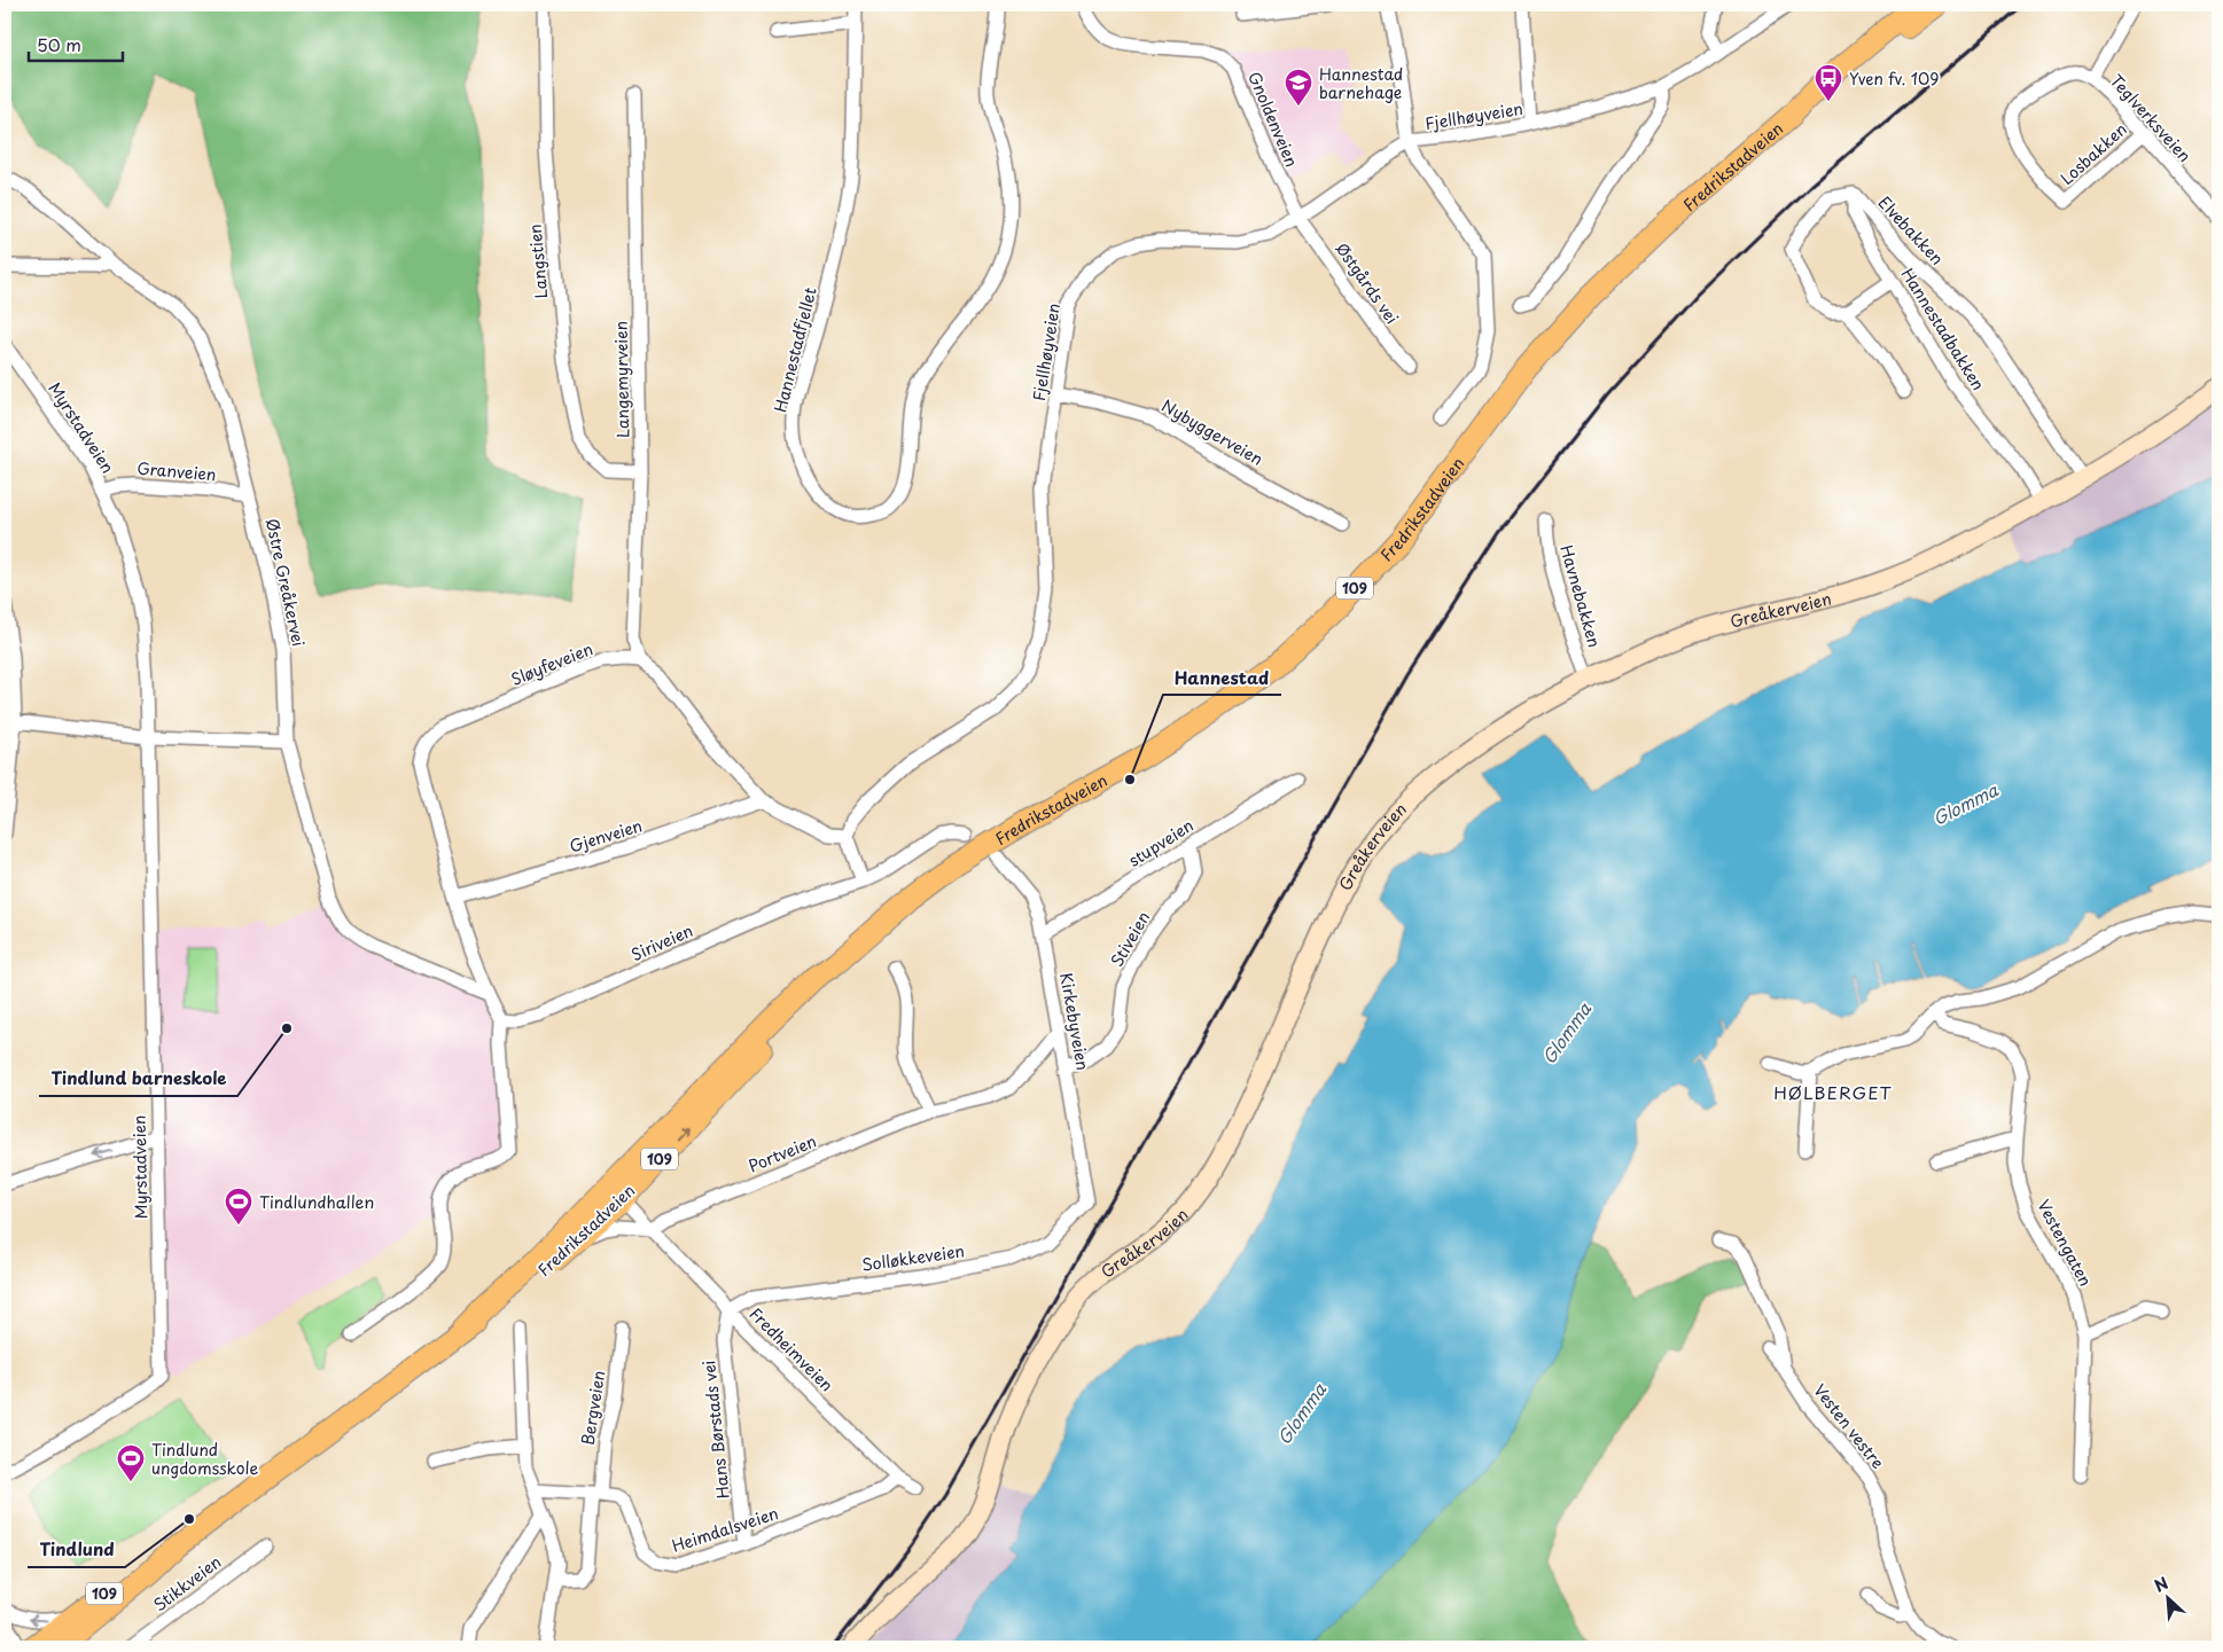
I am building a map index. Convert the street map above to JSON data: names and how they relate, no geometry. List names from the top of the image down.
{
  "streets": {
    "main road": ["Fredrikstadveien", "109", "Greåkerveien"],
    "street": [
      "Fjellhøyveien",
      "Teglverksveien",
      "Gnoldenveien",
      "Losbakken",
      "Elvebakken",
      "Langstien",
      "Østgårds vei",
      "Hannestadbakken",
      "Hannestadfjellet",
      "Langemyrveien",
      "Myrstadveien",
      "Nybyggerveien",
      "Granveien",
      "Østre Greåkervei",
      "Havnebakken",
      "Sløyfeveien",
      "Gjenveien",
      "stupveien",
      "Stiveien",
      "Siriveien",
      "Kirkebyveien",
      "Portveien",
      "Vestengaten",
      "Solløkkeveien",
      "Fredheimveien",
      "Bergveien",
      "Vesten vestre",
      "Hans Børstads vei",
      "Heimdalsveien",
      "Stikkveien"
    ]
  },
  "crossings": [
    ["Fjellhøyveien", "Gnoldenveien"],
    ["Fjellhøyveien", "Østgårds vei"],
    ["Fjellhøyveien", "Nybyggerveien"],
    ["Teglverksveien", "Losbakken"],
    ["Gnoldenveien", "Østgårds vei"],
    ["Fredrikstadveien", "Fredheimveien"],
    ["Elvebakken", "Hannestadbakken"],
    ["Elvebakken", "Greåkerveien"],
    ["Langstien", "Langemyrveien"],
    ["Hannestadbakken", "Greåkerveien"],
    ["Langemyrveien", "Sløyfeveien"],
    ["Myrstadveien", "Granveien"],
    ["Granveien", "Østre Greåkervei"],
    ["Østre Greåkervei", "Sløyfeveien"],
    ["Havnebakken", "Greåkerveien"],
    ["Sløyfeveien", "Gjenveien"],
    ["stupveien", "Stiveien"],
    ["stupveien", "Kirkebyveien"],
    ["Stiveien", "Kirkebyveien"],
    ["Kirkebyveien", "Portveien"],
    ["Kirkebyveien", "Solløkkeveien"],
    ["Portveien", "Fredheimveien"],
    ["Solløkkeveien", "Fredheimveien"],
    ["Solløkkeveien", "Hans Børstads vei"],
    ["Fredheimveien", "Hans Børstads vei"],
    ["Fredheimveien", "Heimdalsveien"],
    ["Bergveien", "Heimdalsveien"],
    ["Hans Børstads vei", "Heimdalsveien"]
  ],
  "districts": ["HØLBERGET"],
  "water": ["Glomma"],
  "places": {
    "bus stop": ["Yven fv. 109"],
    "school or university": ["Hannestad barnehage"],
    "other": ["Hannestad", "Tindlund barneskole", "Tindlund"],
    "sports": ["Tindlundhallen", "Tindlund ungdomsskole"]
  },
  "scale_bar": "50 m",
  "north": "top left"
}
